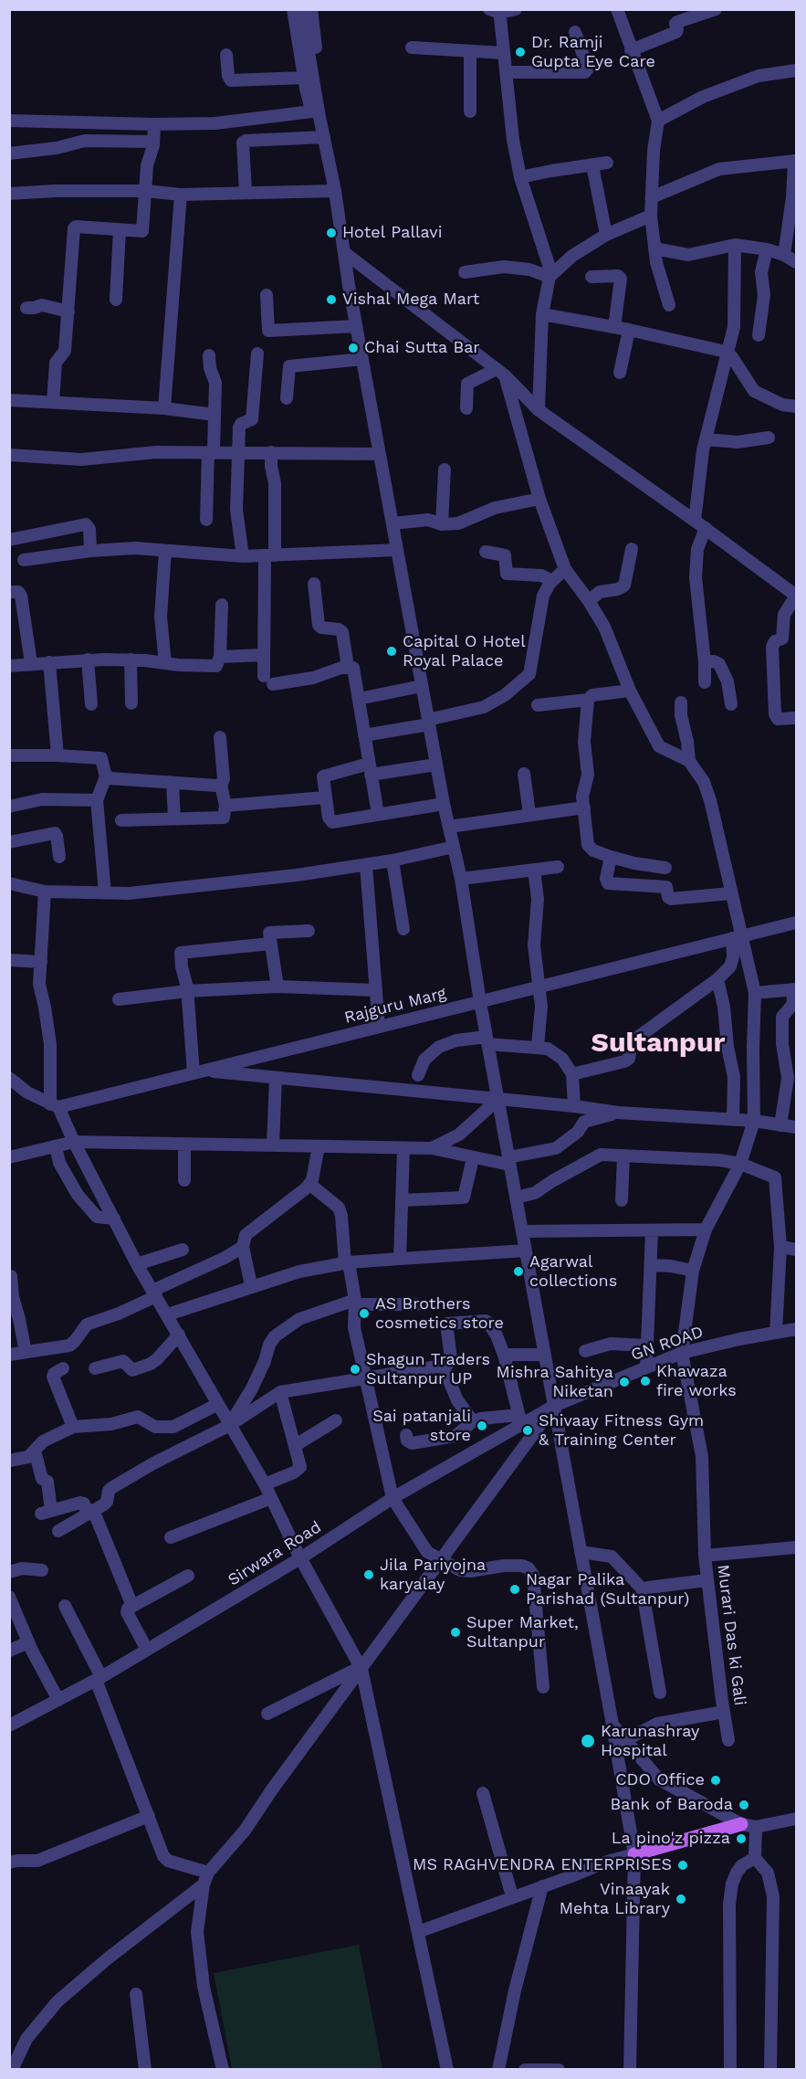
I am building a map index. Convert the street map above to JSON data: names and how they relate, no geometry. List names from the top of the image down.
{
  "streets": {
    "street": [
      "Rajguru Marg",
      "GN ROAD",
      "Sirwara Road",
      "Murari Das ki Gali"
    ]
  },
  "crossings": [
    ["Rajguru Marg", "Murari Das ki Gali"],
    ["GN ROAD", "Sirwara Road"],
    ["GN ROAD", "Murari Das ki Gali"]
  ],
  "districts": ["Sultanpur"],
  "places": [
    "Dr. Ramji Gupta Eye Care",
    "Hotel Pallavi",
    "Vishal Mega Mart",
    "Chai Sutta Bar",
    "Capital O Hotel Royal Palace",
    "Agarwal collections",
    "AS Brothers cosmetics store",
    "Shagun Traders Sultanpur UP",
    "Khawaza fire works",
    "Mishra Sahitya Niketan",
    "Sai patanjali store",
    "Shivaay Fitness Gym & Training Center",
    "Jila Pariyojna karyalay",
    "Nagar Palika Parishad (Sultanpur)",
    "Super Market, Sultanpur",
    "Karunashray Hospital",
    "CDO Office",
    "Bank of Baroda",
    "La pino'z pizza",
    "MS RAGHVENDRA ENTERPRISES",
    "Vinaayak Mehta Library"
  ]
}
